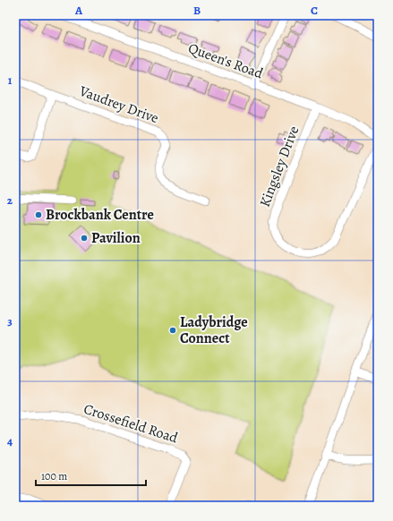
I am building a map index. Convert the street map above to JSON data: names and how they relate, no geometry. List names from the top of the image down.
{
  "streets": {
    "street": [
      "Queen's Road",
      "Vaudrey Drive",
      "Kingsley Drive",
      "Crossefield Road"
    ]
  },
  "crossings": [
    ["Queen's Road", "Kingsley Drive"]
  ],
  "places": ["Brockbank Centre", "Pavilion", "Ladybridge Connect"],
  "scale_bar": "100 m",
  "grid": {
    "columns": ["A", "B", "C"],
    "rows": [
      "1",
      "2",
      "3",
      "4"
    ]
  }
}
